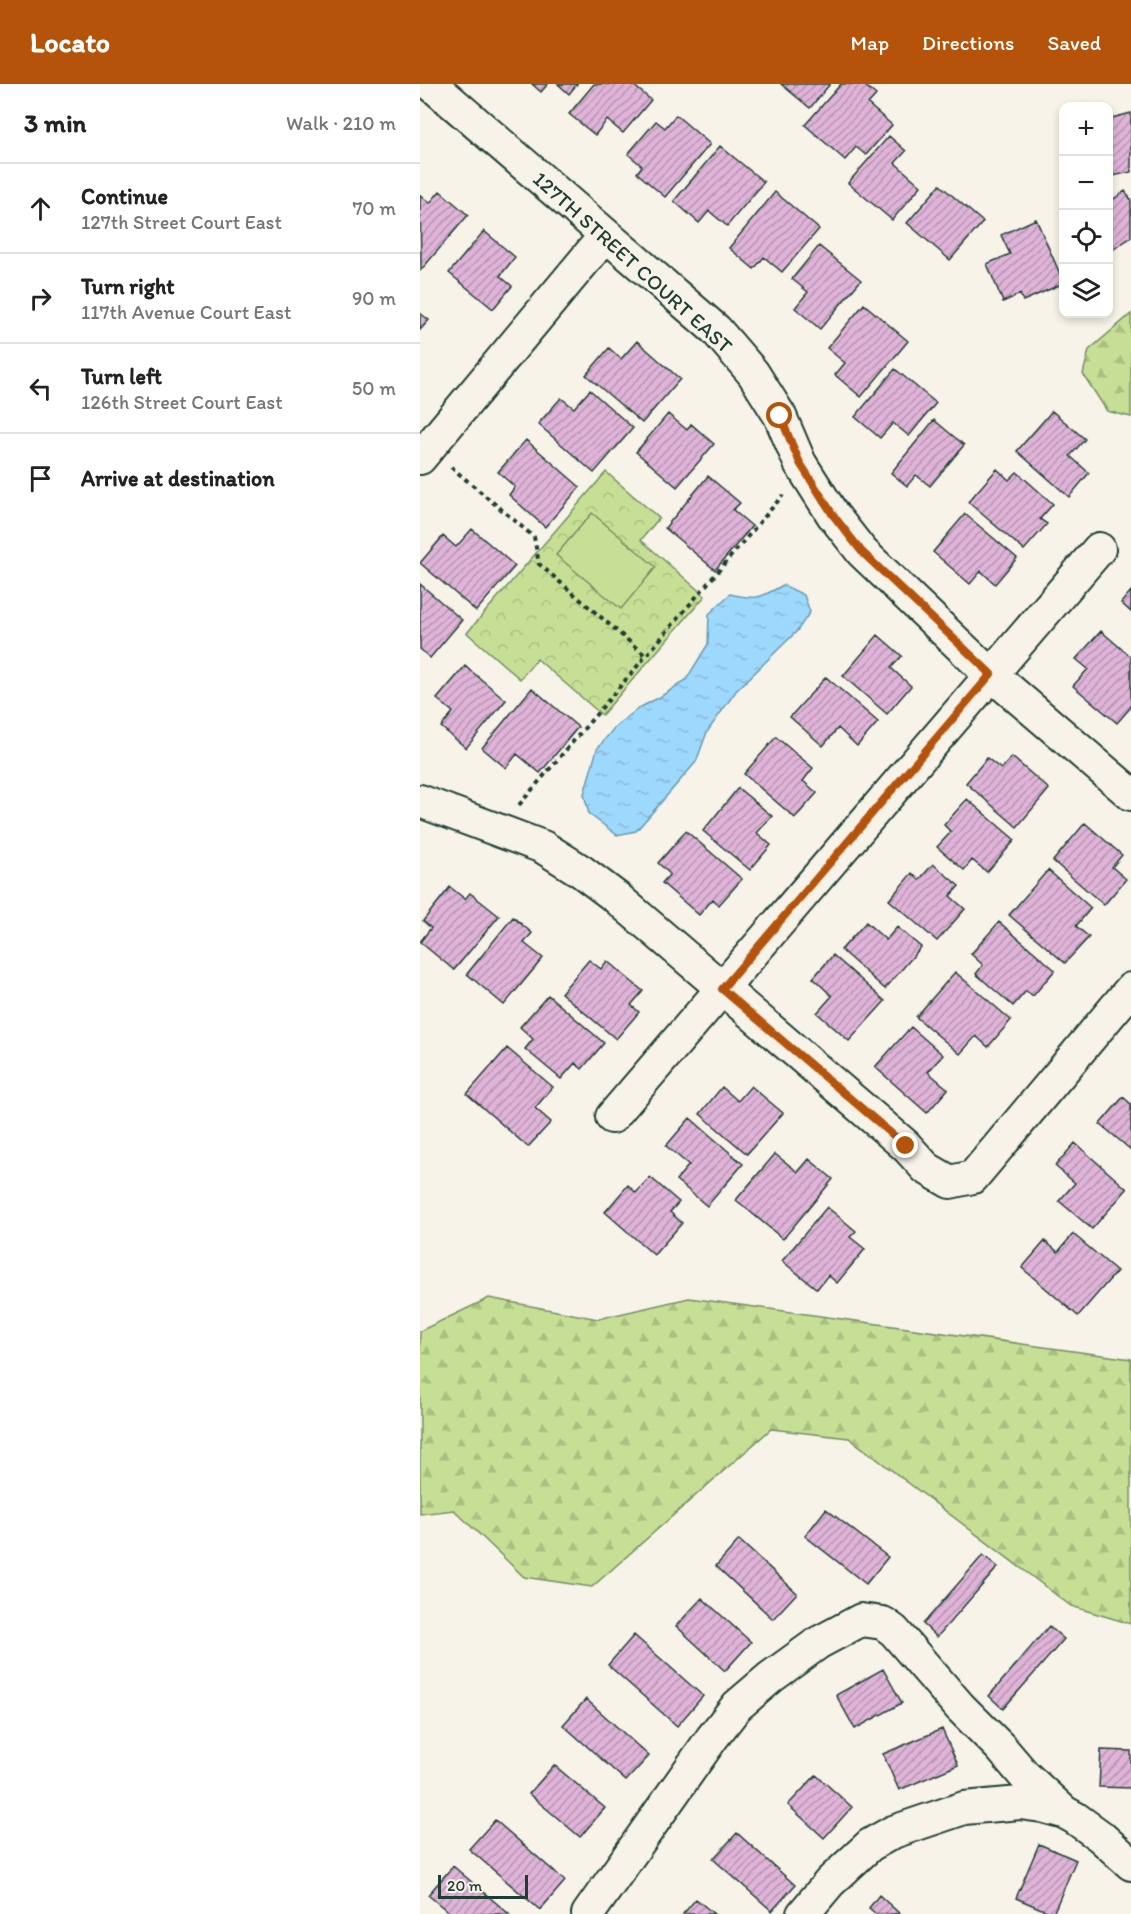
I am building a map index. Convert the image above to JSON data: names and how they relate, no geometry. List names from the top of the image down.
{
  "streets": {
    "street": ["127TH STREET COURT EAST"]
  },
  "scale_bar": "20 m",
  "page": {
    "header": "Locato",
    "nav": ["Map", "Directions", "Saved"],
    "heading": ["3 min", "Walk · 210 m"],
    "map_buttons": ["+", "−"],
    "list": [
      ["Continue", "127th Street Court East", "70 m"],
      ["Turn right", "117th Avenue Court East", "90 m"],
      ["Turn left", "126th Street Court East", "50 m"],
      "Arrive at destination"
    ],
    "scale": "20 m"
  }
}
